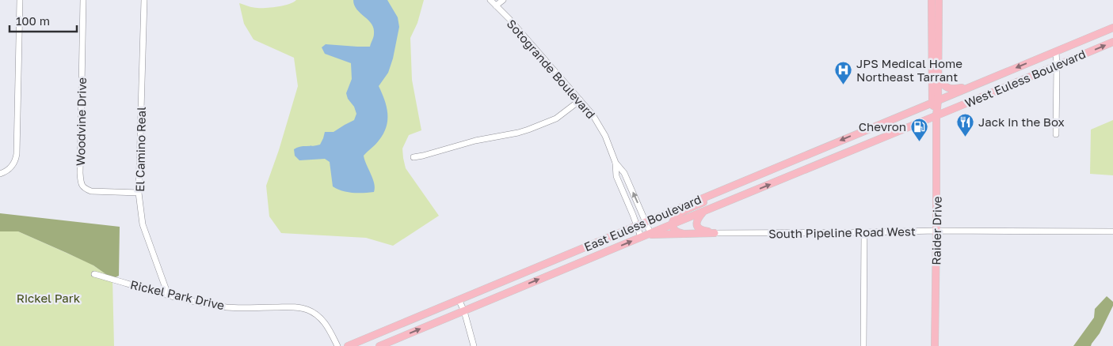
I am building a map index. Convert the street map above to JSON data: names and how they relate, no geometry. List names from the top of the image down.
{
  "streets": {
    "main road": ["West Euless Boulevard", "East Euless Boulevard", "Raider Drive"],
    "street": [
      "Sotogrande Boulevard",
      "Woodvine Drive",
      "El Camino Real",
      "South Pipeline Road West",
      "Rickel Park Drive"
    ]
  },
  "crossings": [
    ["Sotogrande Boulevard", "East Euless Boulevard"],
    ["West Euless Boulevard", "East Euless Boulevard"],
    ["West Euless Boulevard", "Raider Drive"],
    ["Woodvine Drive", "El Camino Real"],
    ["El Camino Real", "Rickel Park Drive"],
    ["East Euless Boulevard", "Raider Drive"],
    ["Raider Drive", "South Pipeline Road West"]
  ],
  "parks": ["Rickel Park"],
  "places": {
    "hospital": ["JPS Medical Home Northeast Tarrant"],
    "restaurant": ["Jack in the Box"],
    "fuel station": ["Chevron"]
  },
  "scale_bar": "100 m"
}
